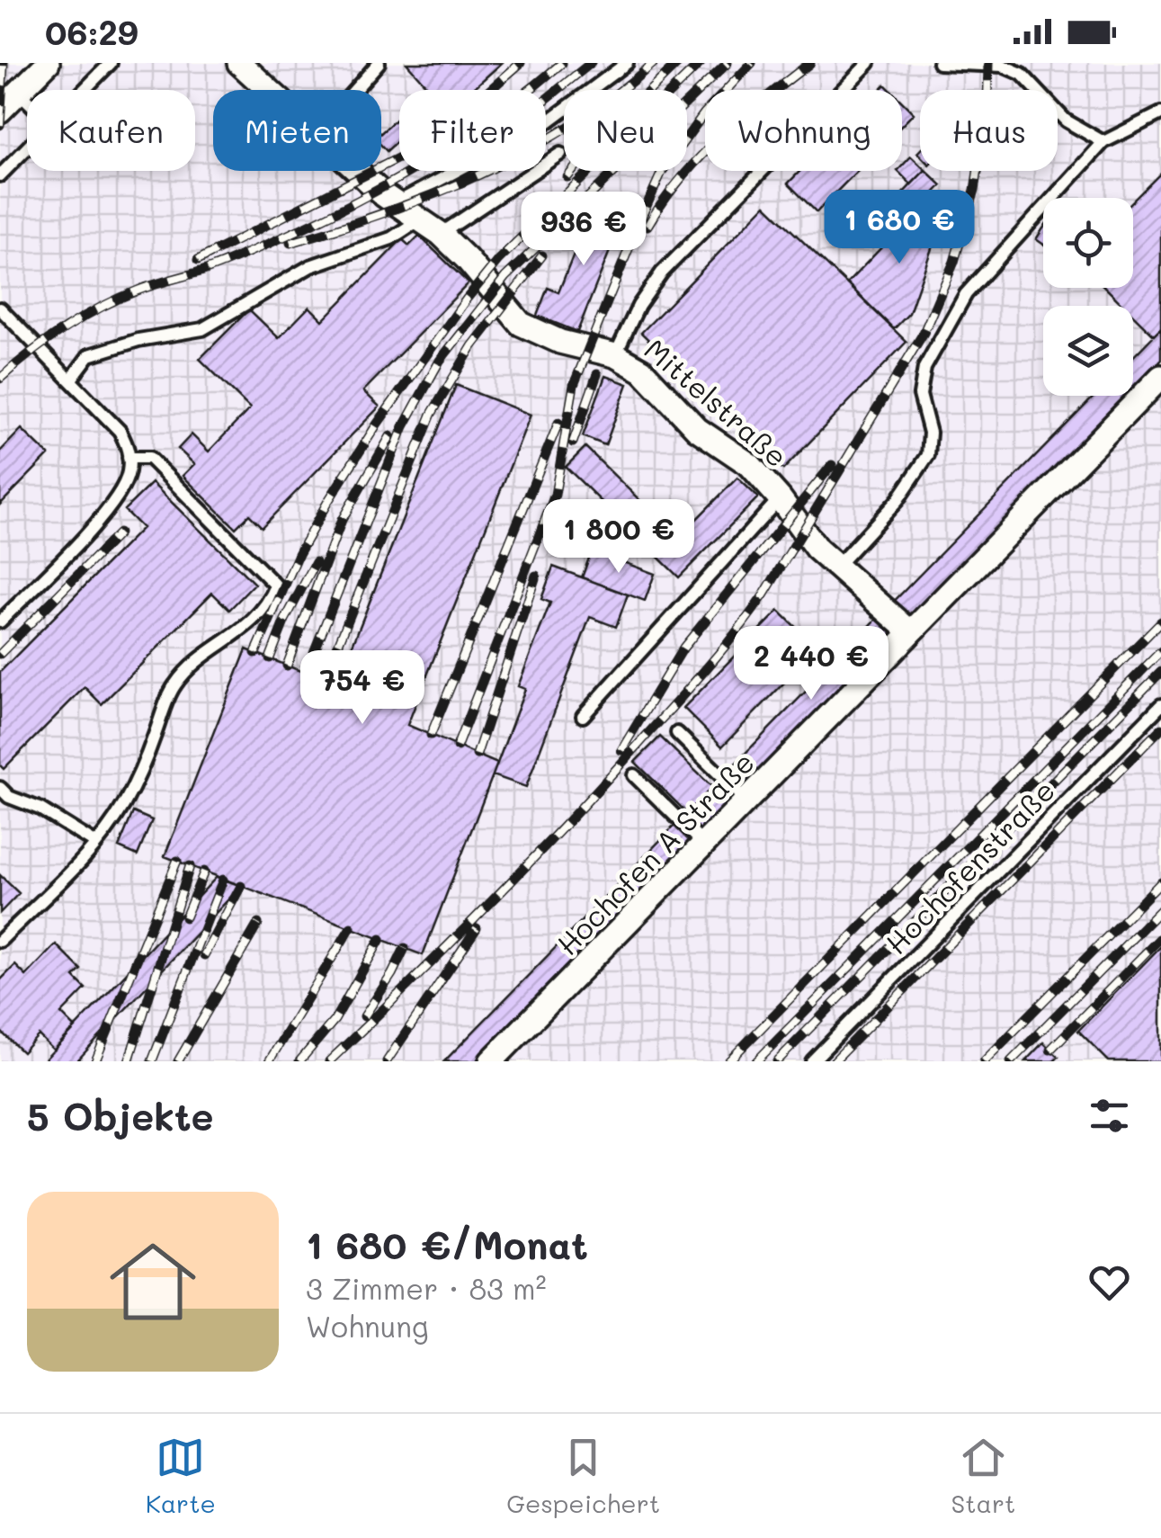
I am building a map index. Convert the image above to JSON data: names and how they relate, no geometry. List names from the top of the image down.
{
  "streets": {
    "street": ["Mittelstraße", "Hochofen A Straße"],
    "lane": ["Hochofenstraße"]
  },
  "crossings": [
    ["Mittelstraße", "Hochofen A Straße"]
  ],
  "page": {
    "status": "06:29",
    "chip": [
      "Kaufen",
      "Mieten",
      "Filter",
      "Neu",
      "Wohnung",
      "Haus"
    ],
    "price": [
      "1 680 €",
      "936 €",
      "1 800 €",
      "2 440 €",
      "754 €"
    ],
    "heading": "5 Objekte",
    "list": [
      {
        "name": "1 680 €/Monat",
        "note": "3 Zimmer · 83 m² · Wohnung"
      }
    ],
    "tabs": ["Karte", "Gespeichert", "Start"]
  }
}
